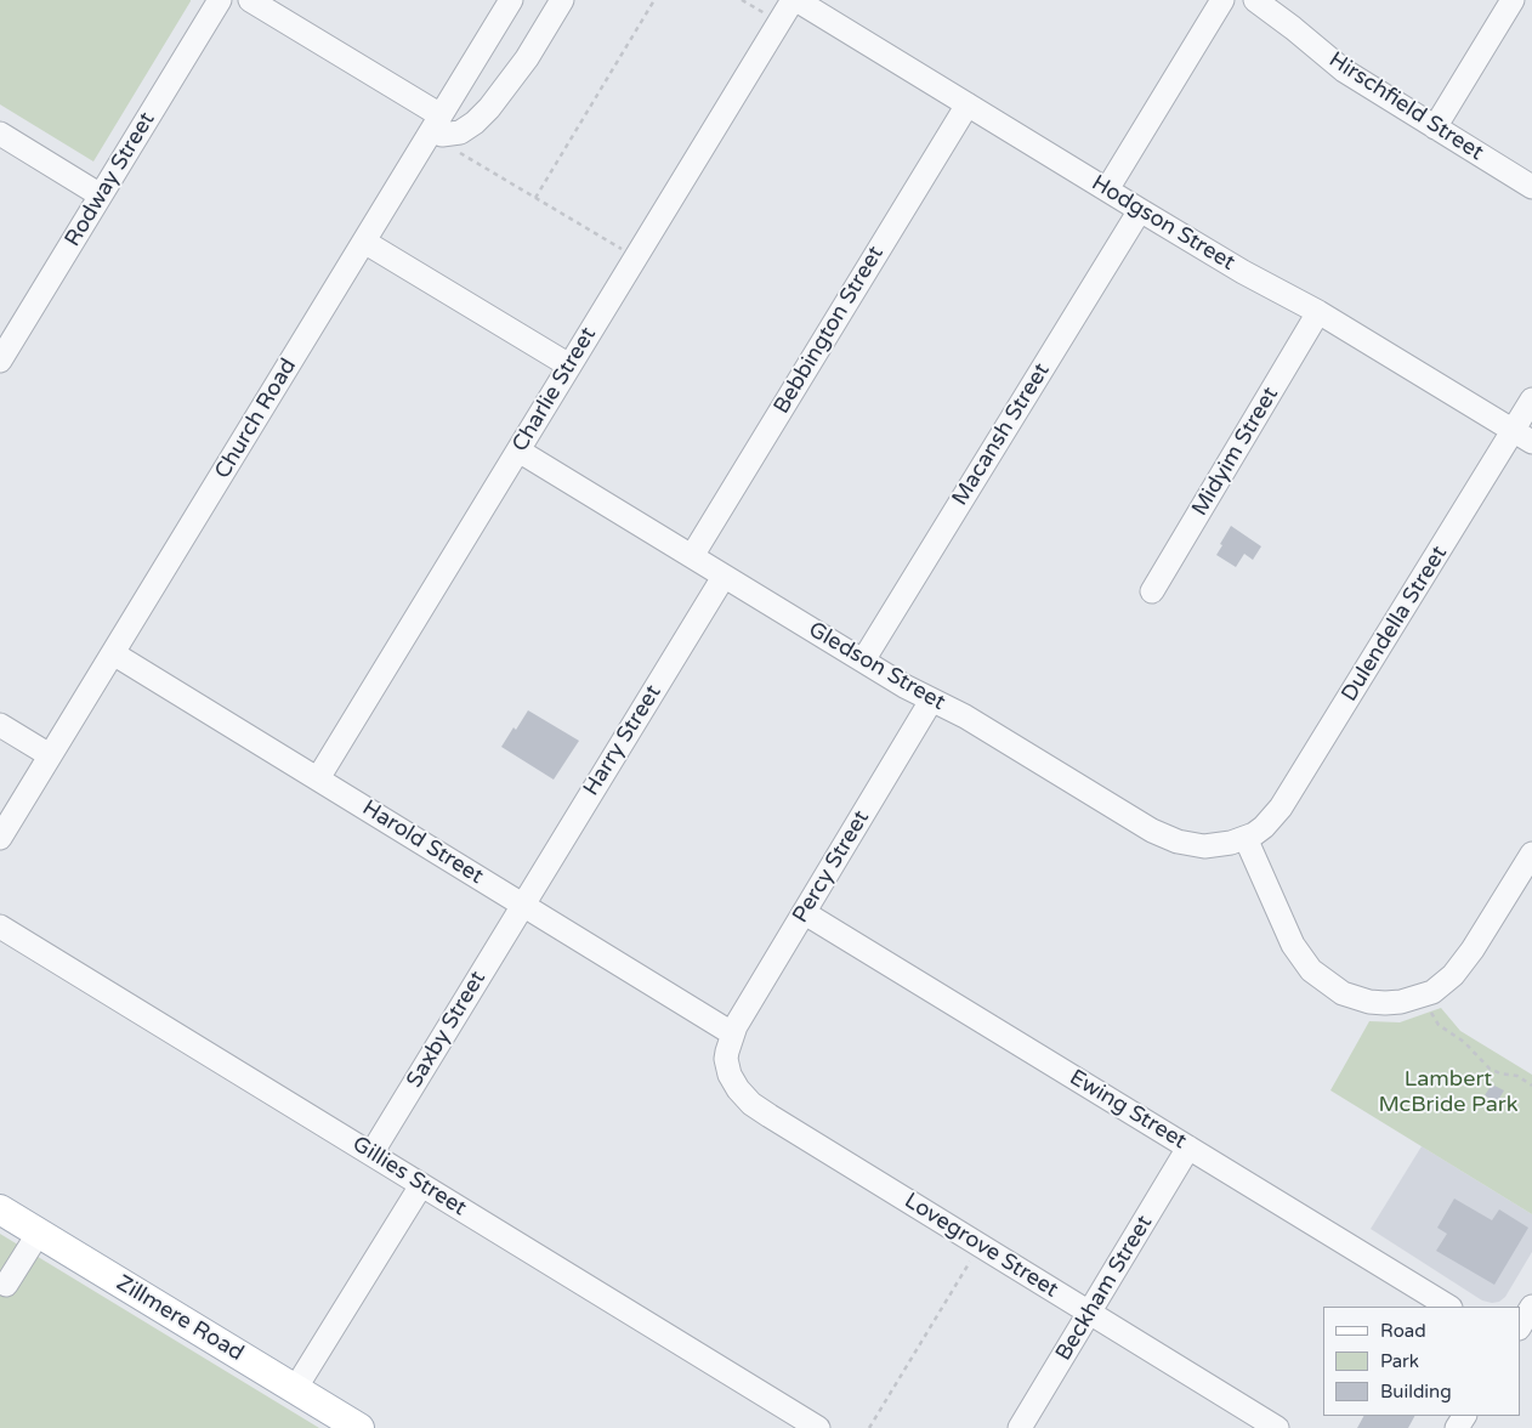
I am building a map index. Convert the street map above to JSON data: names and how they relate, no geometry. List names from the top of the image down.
{
  "streets": {
    "main road": ["Zillmere Road"],
    "street": [
      "Hirschfield Street",
      "Rodway Street",
      "Hodgson Street",
      "Bebbington Street",
      "Charlie Street",
      "Church Road",
      "Macansh Street",
      "Midyim Street",
      "Dulendella Street",
      "Gledson Street",
      "Harry Street",
      "Harold Street",
      "Percy Street",
      "Saxby Street",
      "Ewing Street",
      "Gillies Street",
      "Lovegrove Street",
      "Beckham Street"
    ]
  },
  "crossings": [
    ["Hodgson Street", "Bebbington Street"],
    ["Hodgson Street", "Charlie Street"],
    ["Hodgson Street", "Macansh Street"],
    ["Hodgson Street", "Midyim Street"],
    ["Hodgson Street", "Dulendella Street"],
    ["Bebbington Street", "Gledson Street"],
    ["Charlie Street", "Gledson Street"],
    ["Charlie Street", "Harold Street"],
    ["Church Road", "Harold Street"],
    ["Macansh Street", "Gledson Street"],
    ["Dulendella Street", "Gledson Street"],
    ["Gledson Street", "Harry Street"],
    ["Gledson Street", "Percy Street"],
    ["Harry Street", "Harold Street"],
    ["Harry Street", "Saxby Street"],
    ["Harold Street", "Percy Street"],
    ["Harold Street", "Saxby Street"],
    ["Harold Street", "Lovegrove Street"],
    ["Percy Street", "Ewing Street"],
    ["Percy Street", "Lovegrove Street"],
    ["Saxby Street", "Gillies Street"],
    ["Ewing Street", "Beckham Street"],
    ["Lovegrove Street", "Beckham Street"]
  ],
  "parks": ["Lambert McBride Park"],
  "legend": ["Road", "Park", "Building"]
}
